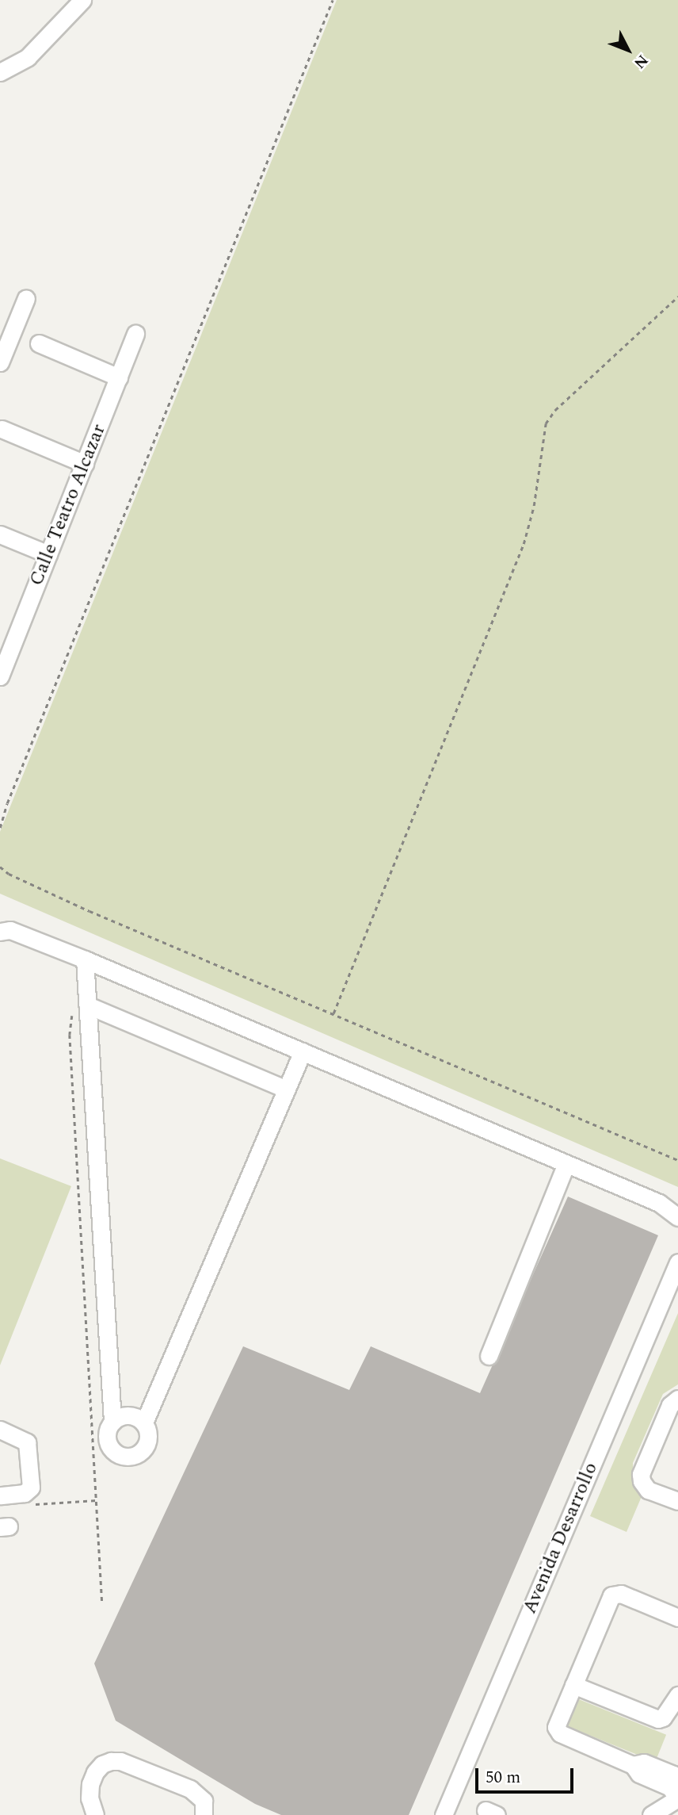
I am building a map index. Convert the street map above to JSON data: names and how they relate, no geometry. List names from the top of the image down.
{
  "streets": {
    "street": ["Calle Teatro Alcazar", "Avenida Desarrollo"]
  },
  "scale_bar": "50 m",
  "north": "bottom right"
}
